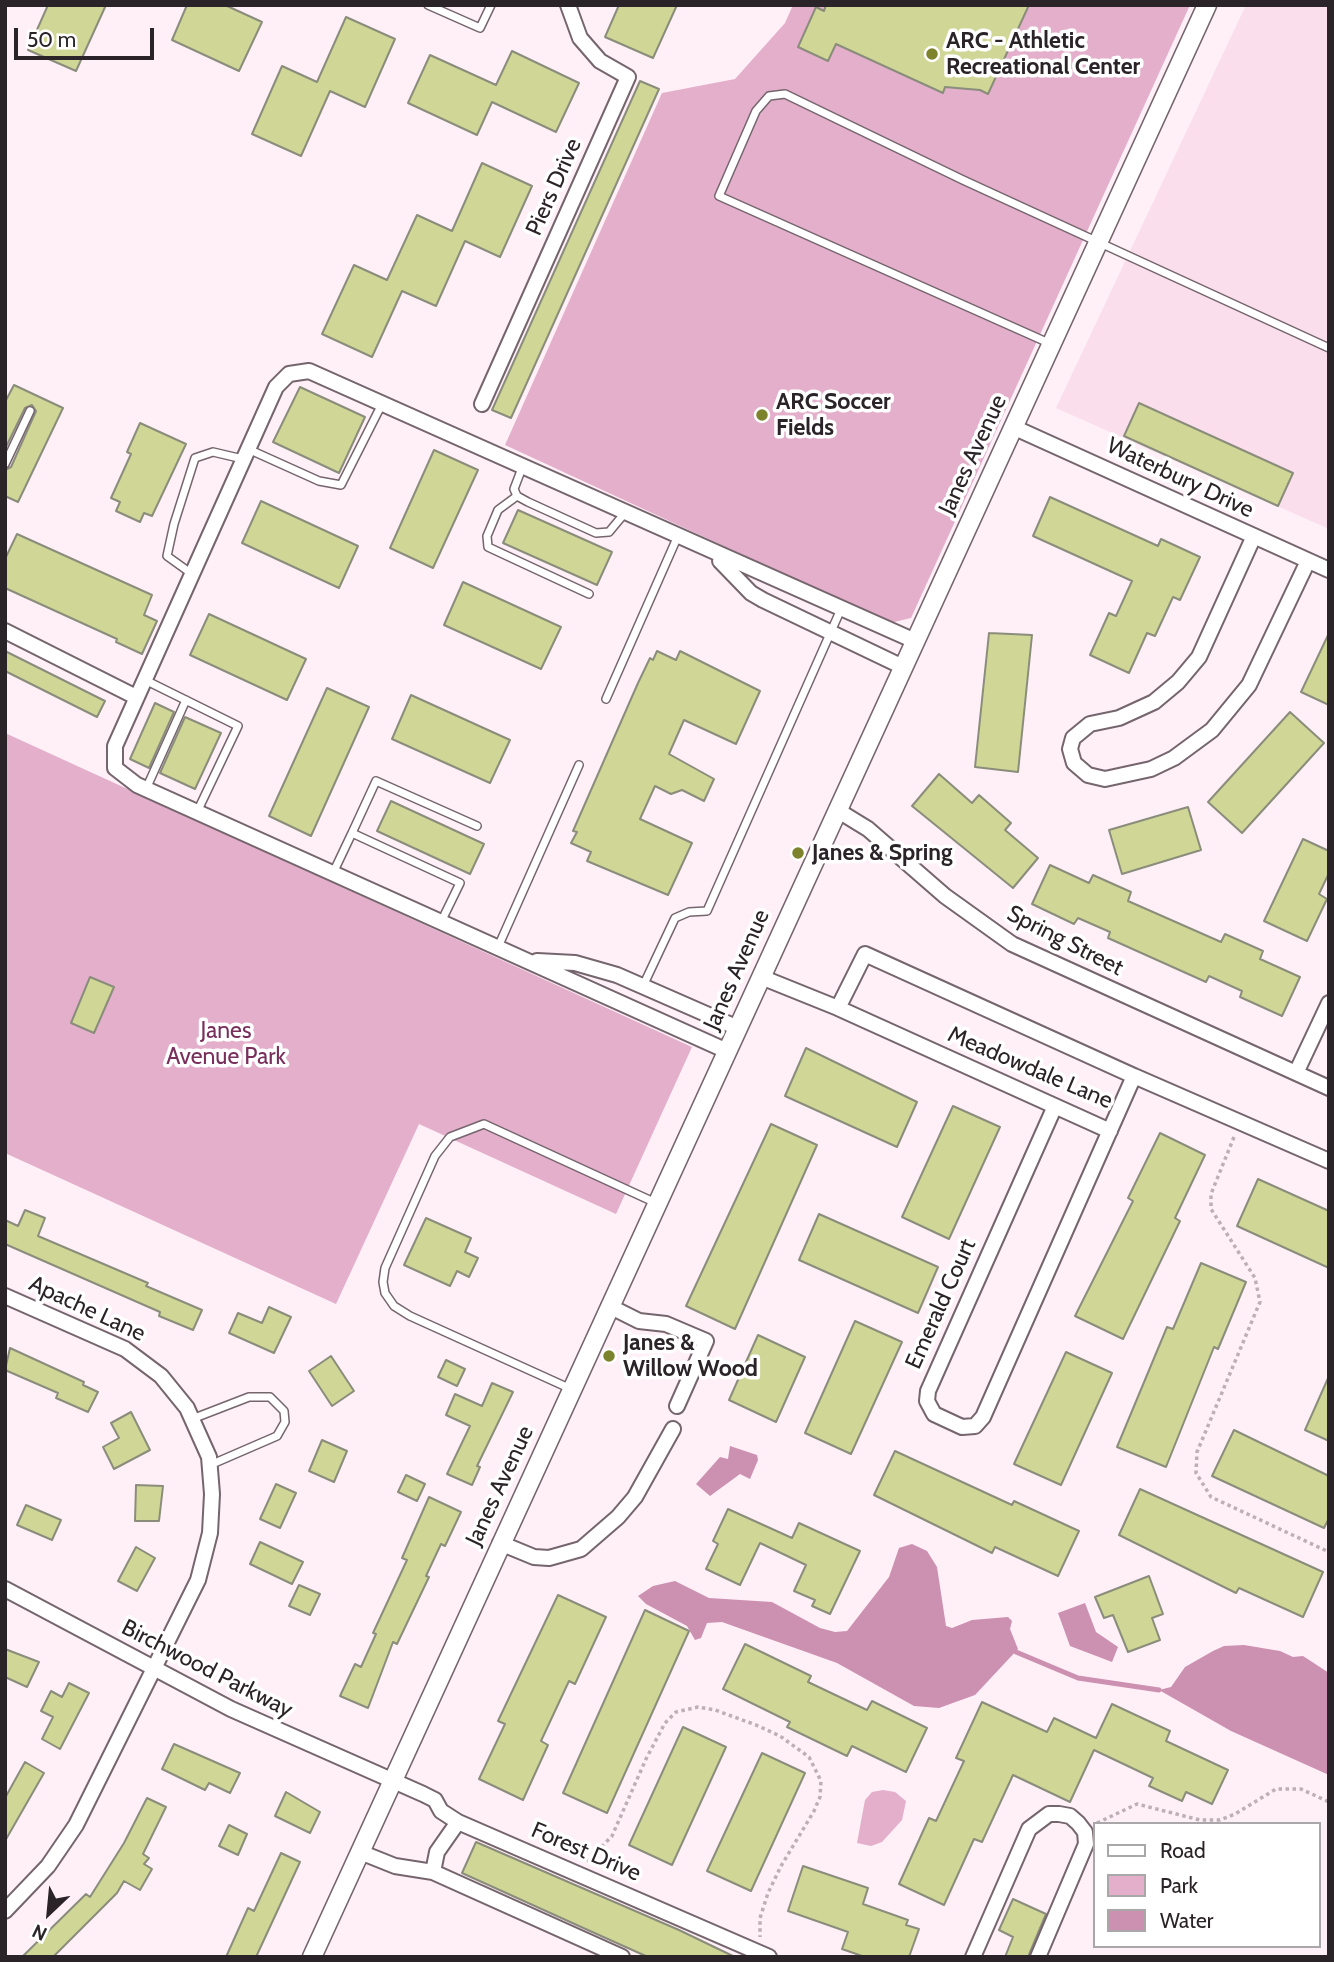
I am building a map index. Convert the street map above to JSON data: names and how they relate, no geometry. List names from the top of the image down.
{
  "streets": {
    "street": [
      "Piers Drive",
      "Janes Avenue",
      "Waterbury Drive",
      "Spring Street",
      "Meadowdale Lane",
      "Emerald Court",
      "Apache Lane",
      "Birchwood Parkway",
      "Forest Drive"
    ]
  },
  "crossings": [
    ["Janes Avenue", "Waterbury Drive"],
    ["Janes Avenue", "Spring Street"],
    ["Janes Avenue", "Meadowdale Lane"],
    ["Janes Avenue", "Birchwood Parkway"],
    ["Janes Avenue", "Forest Drive"],
    ["Meadowdale Lane", "Emerald Court"],
    ["Apache Lane", "Birchwood Parkway"],
    ["Birchwood Parkway", "Forest Drive"]
  ],
  "parks": ["Janes Avenue Park"],
  "places": [
    "ARC - Athletic Recreational Center",
    "ARC Soccer Fields",
    "Janes & Spring",
    "Janes & Willow Wood"
  ],
  "legend": ["Road", "Park", "Water"],
  "scale_bar": "50 m",
  "north": "bottom left"
}
